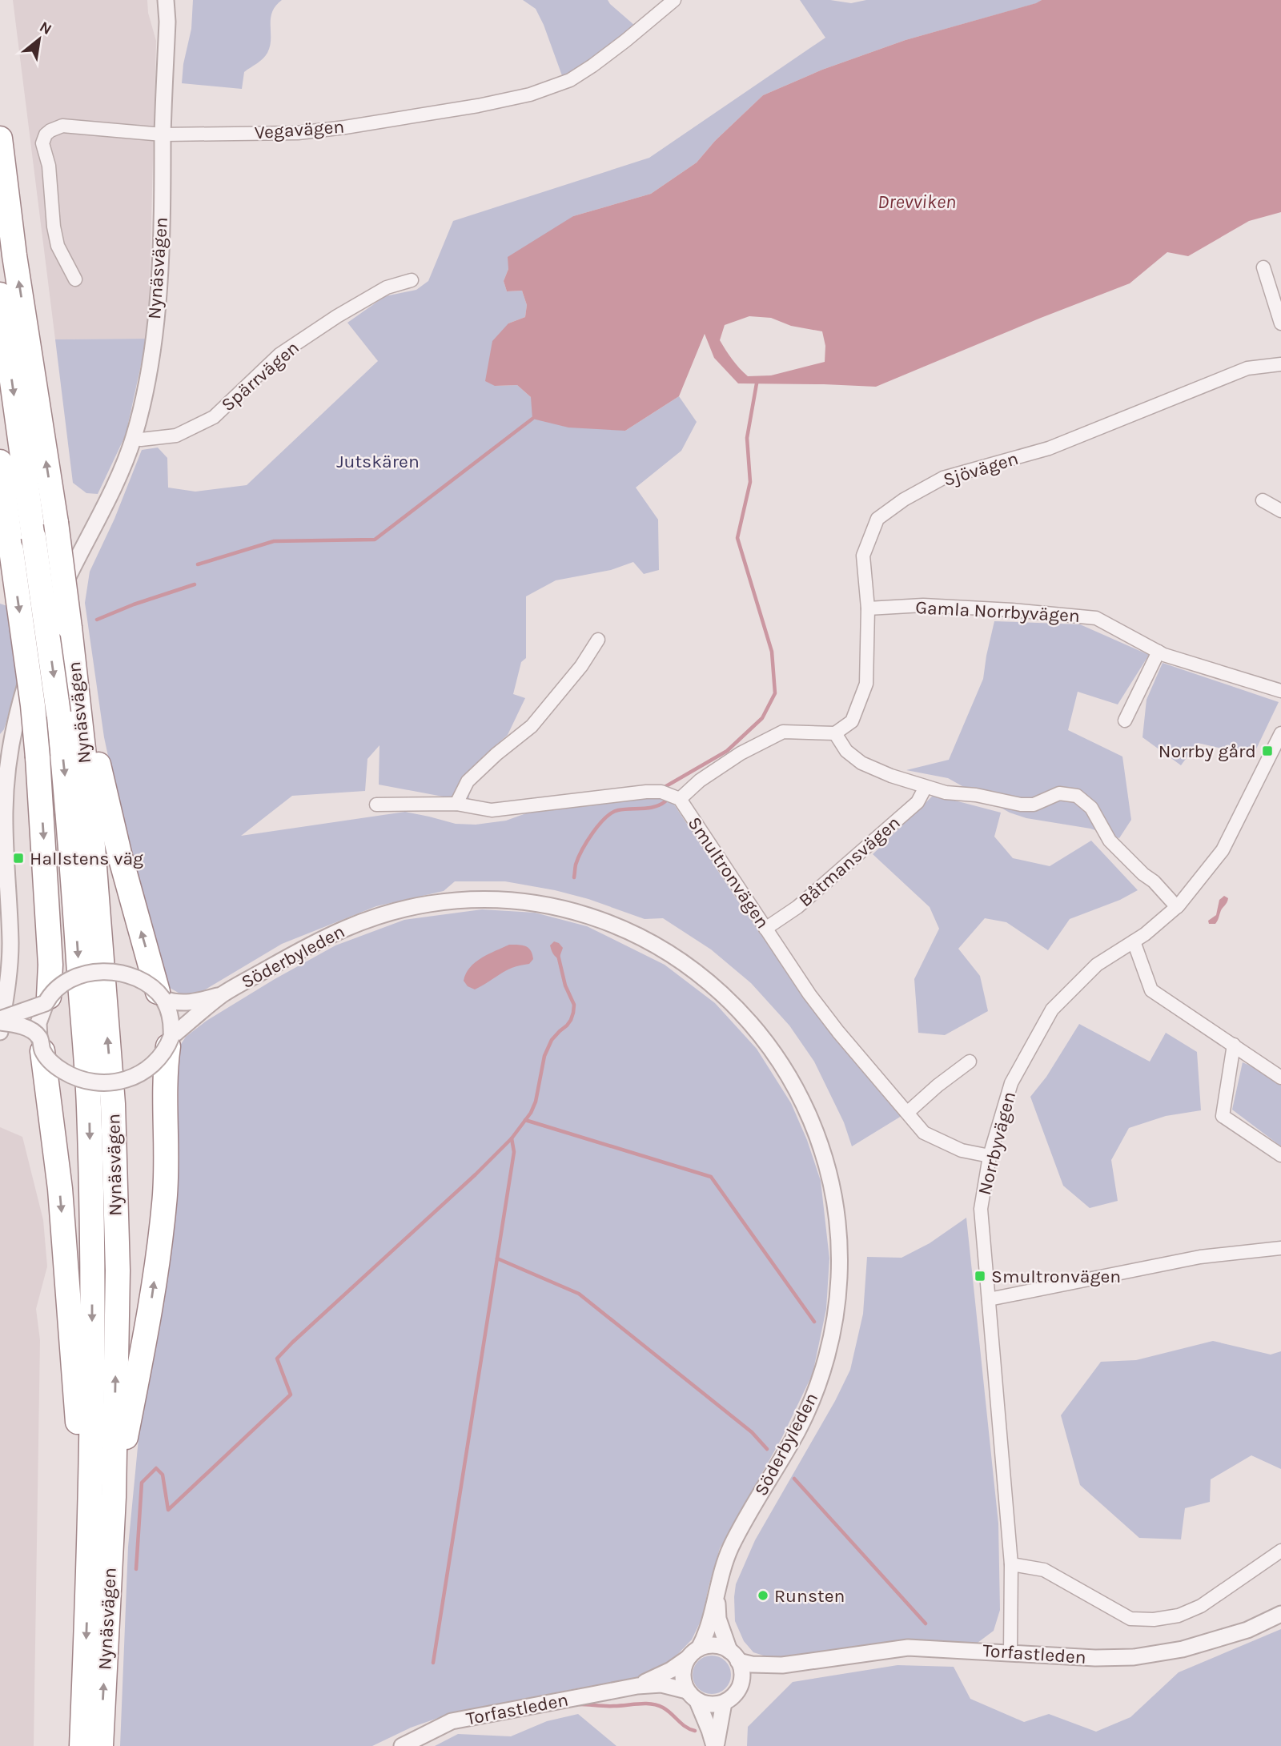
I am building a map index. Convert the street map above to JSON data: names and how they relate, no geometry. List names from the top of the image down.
{
  "streets": {
    "highway": ["Nynäsvägen"],
    "street": [
      "Vegavägen",
      "Spärrvägen",
      "Sjövägen",
      "Gamla Norrbyvägen",
      "Båtmansvägen",
      "Smultronvägen",
      "Söderbyleden",
      "Norrbyvägen",
      "Torfastleden"
    ]
  },
  "crossings": [
    ["Vegavägen", "Nynäsvägen"],
    ["Nynäsvägen", "Spärrvägen"],
    ["Sjövägen", "Gamla Norrbyvägen"],
    ["Båtmansvägen", "Smultronvägen"],
    ["Smultronvägen", "Norrbyvägen"],
    ["Söderbyleden", "Torfastleden"],
    ["Norrbyvägen", "Torfastleden"]
  ],
  "water": ["Drevviken"],
  "parks": ["Jutskären"],
  "places": {
    "transit": ["Norrby gård", "Hallstens väg", "Smultronvägen"],
    "other": ["Runsten"]
  },
  "north": "top right"
}
